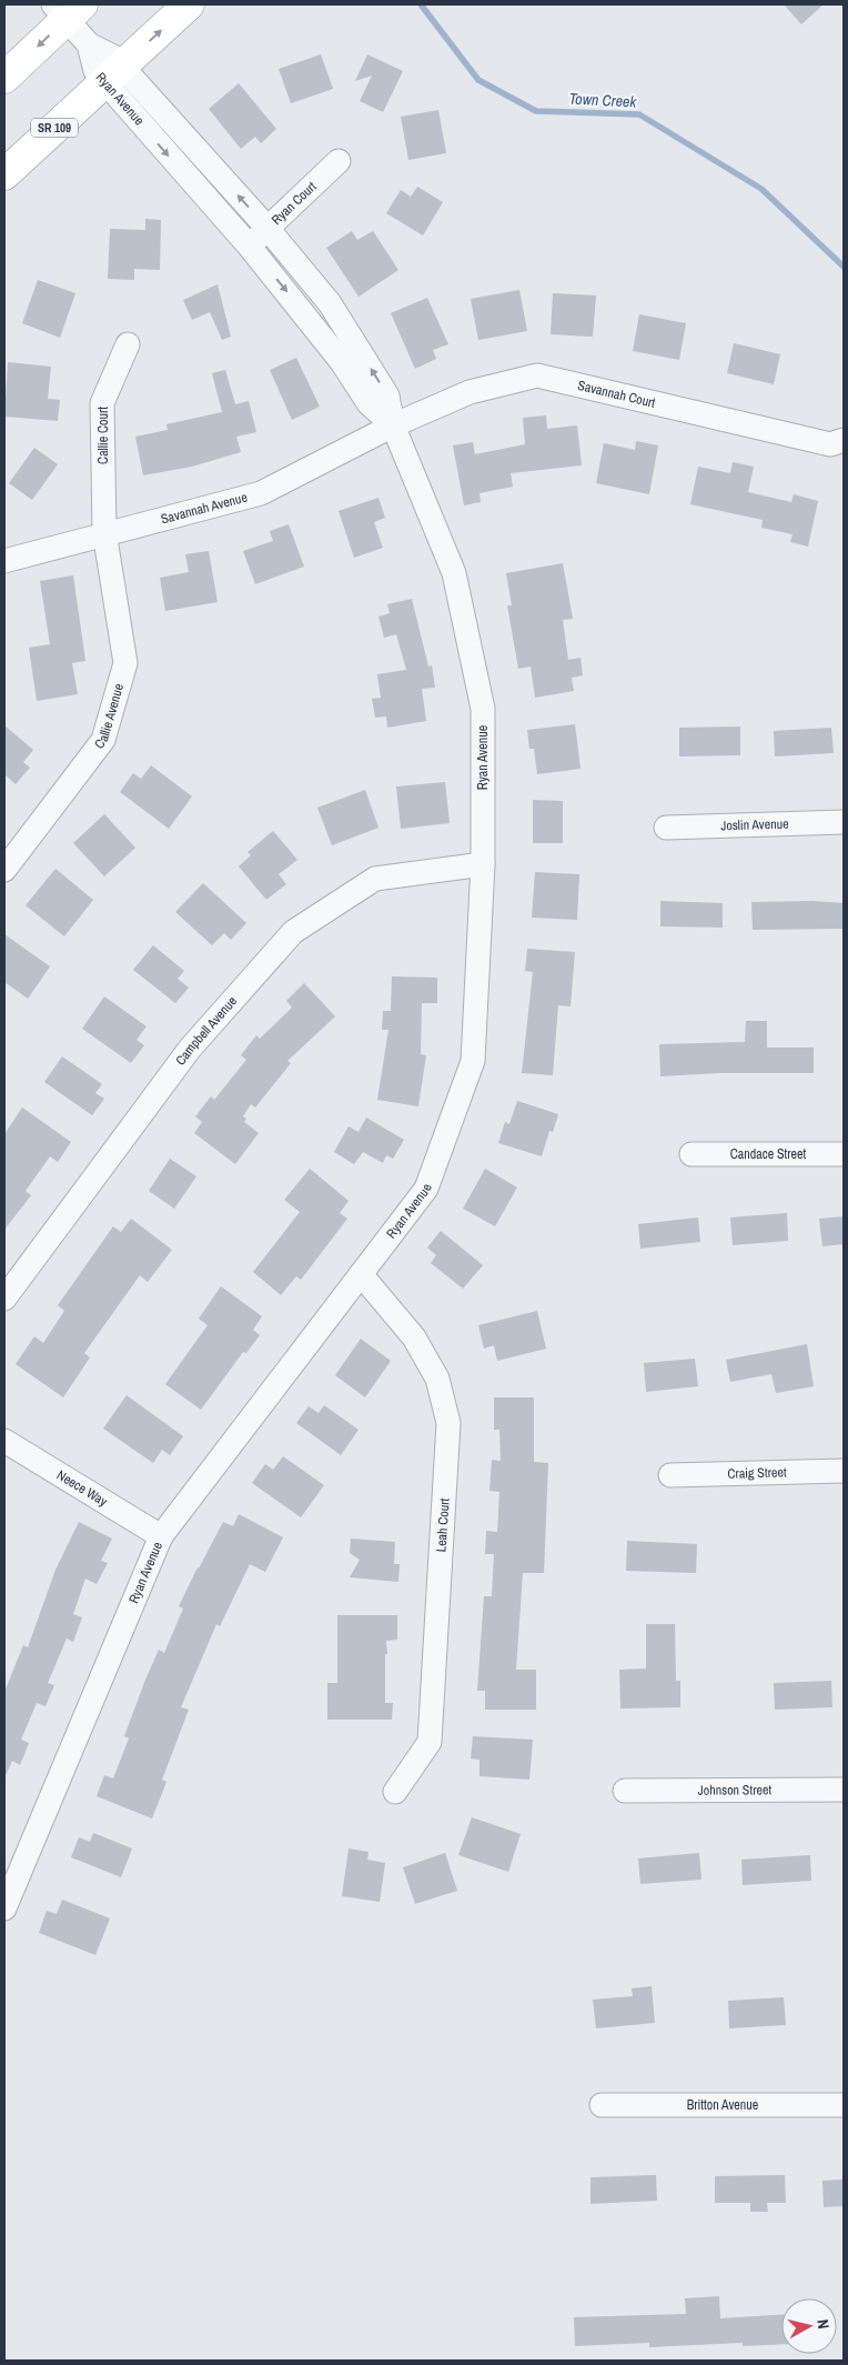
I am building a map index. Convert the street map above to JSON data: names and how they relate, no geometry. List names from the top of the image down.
{
  "streets": {
    "highway": ["SR 109"],
    "street": [
      "Ryan Avenue",
      "Ryan Court",
      "Savannah Court",
      "Callie Court",
      "Savannah Avenue",
      "Callie Avenue",
      "Joslin Avenue",
      "Campbell Avenue",
      "Candace Street",
      "Craig Street",
      "Neece Way",
      "Leah Court",
      "Johnson Street",
      "Britton Avenue"
    ]
  },
  "crossings": [
    ["Ryan Avenue", "SR 109"],
    ["Ryan Avenue", "Ryan Court"],
    ["Ryan Avenue", "Savannah Court"],
    ["Ryan Avenue", "Savannah Avenue"],
    ["Ryan Avenue", "Campbell Avenue"],
    ["Ryan Avenue", "Neece Way"],
    ["Ryan Avenue", "Leah Court"],
    ["Savannah Court", "Savannah Avenue"],
    ["Callie Court", "Savannah Avenue"],
    ["Callie Court", "Callie Avenue"],
    ["Savannah Avenue", "Callie Avenue"]
  ],
  "water": ["Town Creek"],
  "north": "right"
}
